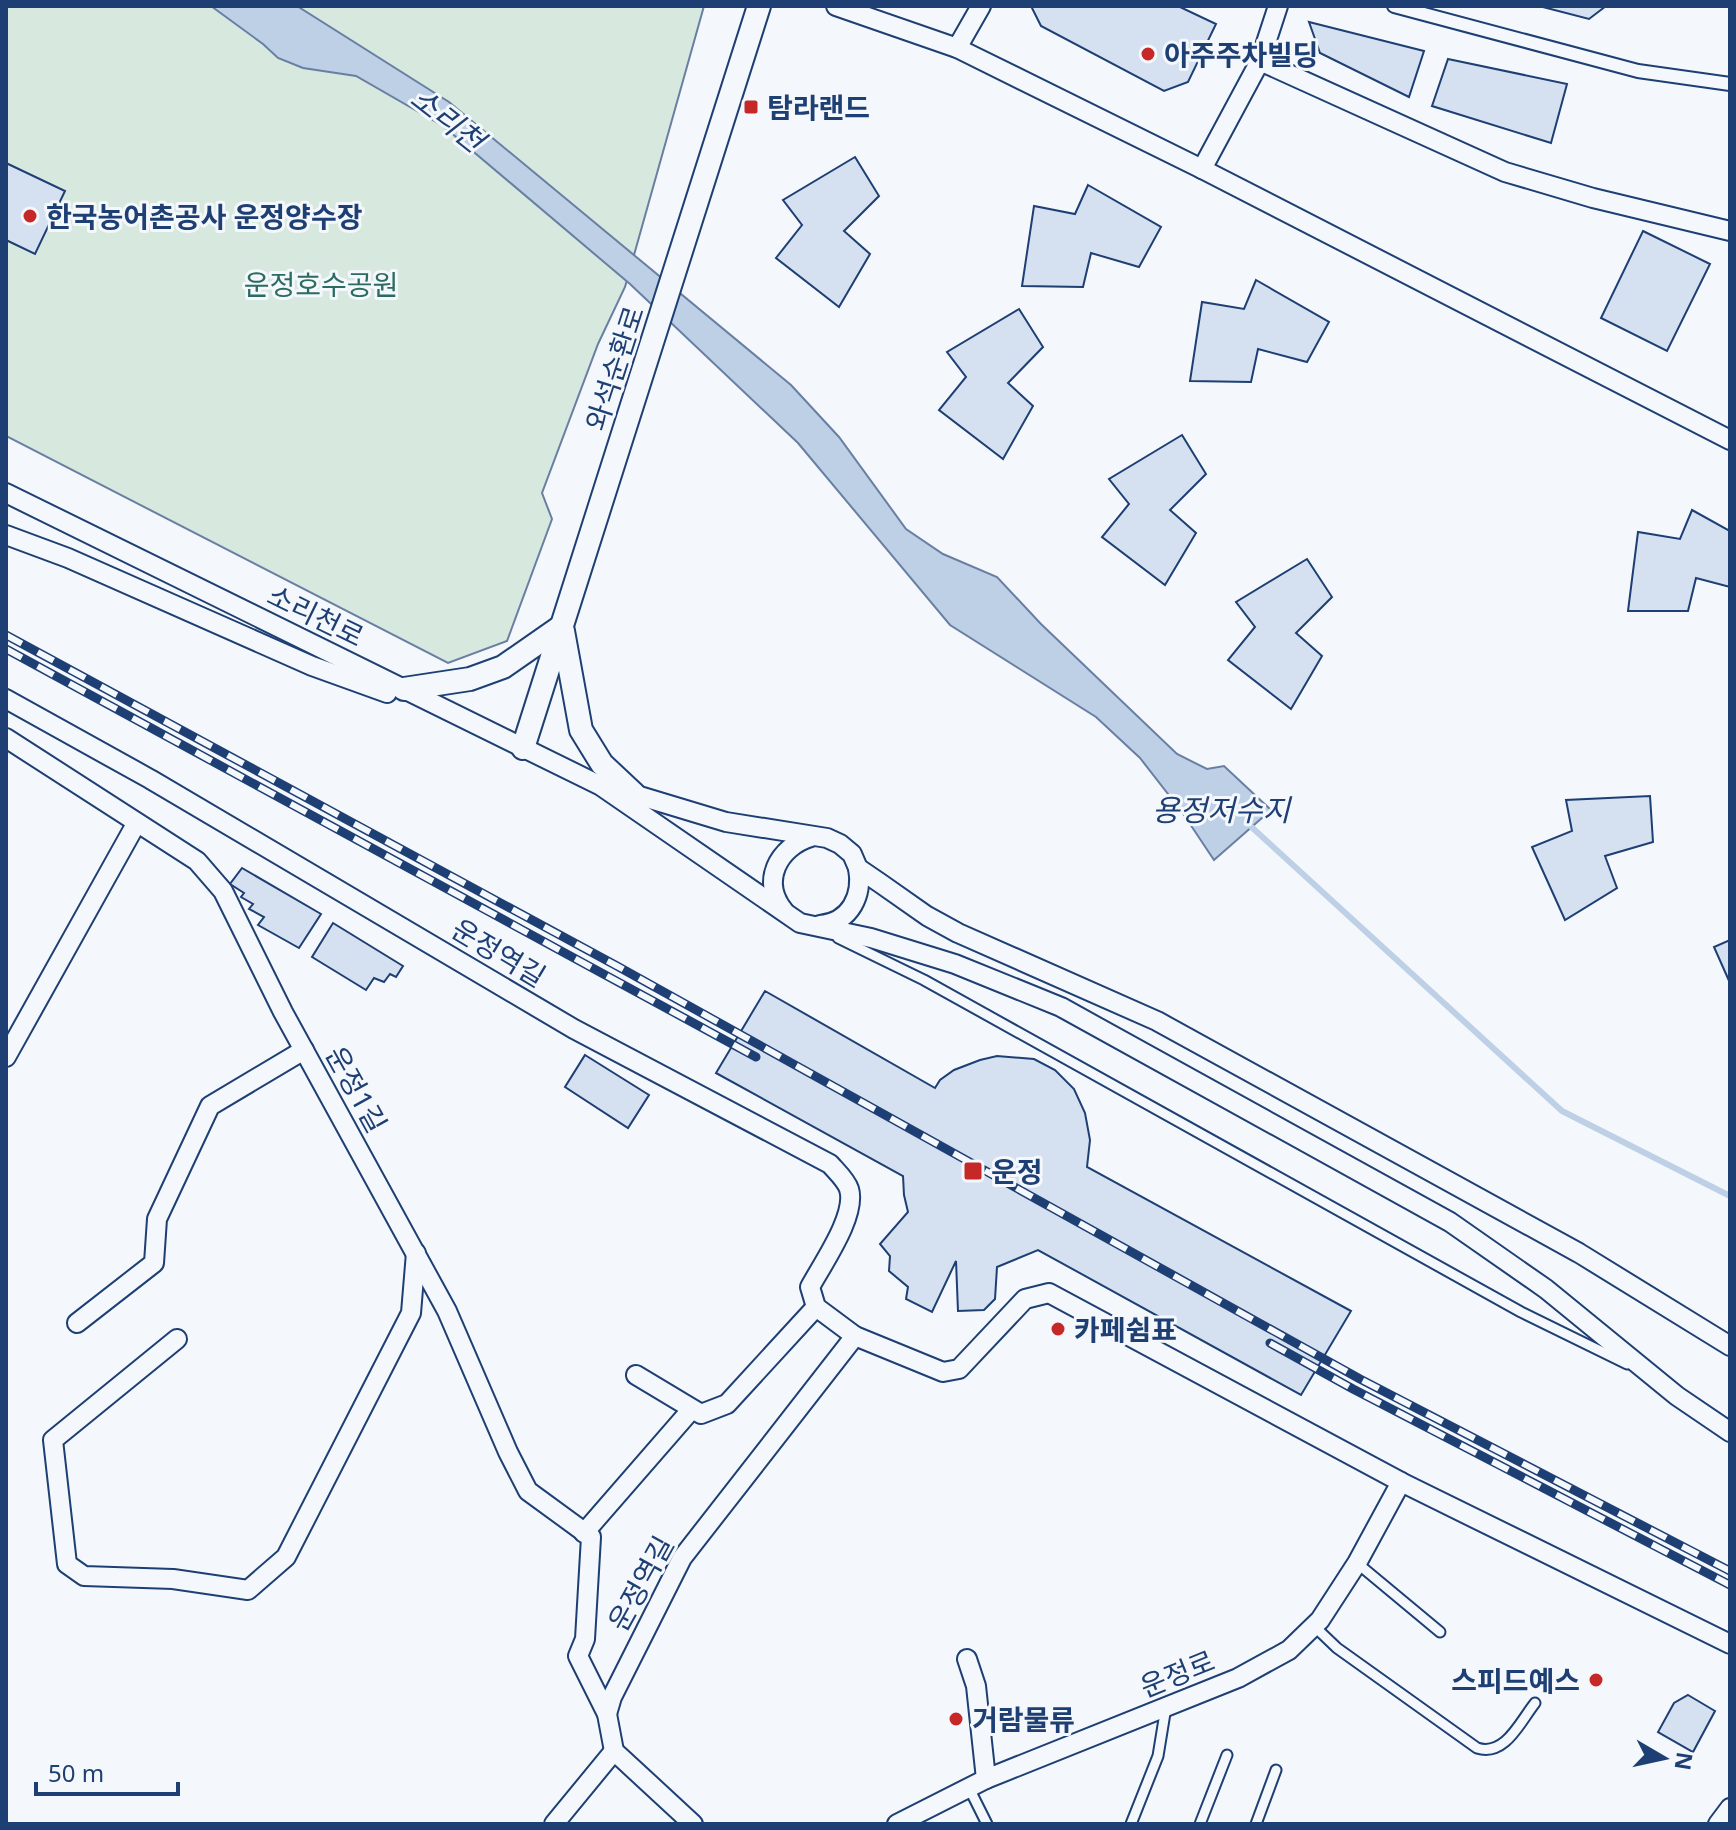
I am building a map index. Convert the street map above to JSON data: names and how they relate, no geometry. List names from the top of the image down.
{
  "streets": {
    "street": [
      "와석순환로",
      "소리천로",
      "운정역길",
      "운정1길",
      "운정로"
    ]
  },
  "crossings": [
    ["와석순환로", "소리천로"]
  ],
  "water": ["소리천", "용정저수지"],
  "parks": ["운정호수공원"],
  "places": {
    "other": [
      "아주주차빌딩",
      "한국농어촌공사 운정양수장",
      "카페쉼표",
      "스피드예스",
      "거람물류"
    ],
    "transit": ["탐라랜드", "운정"]
  },
  "scale_bar": "50 m",
  "north": "right"
}
